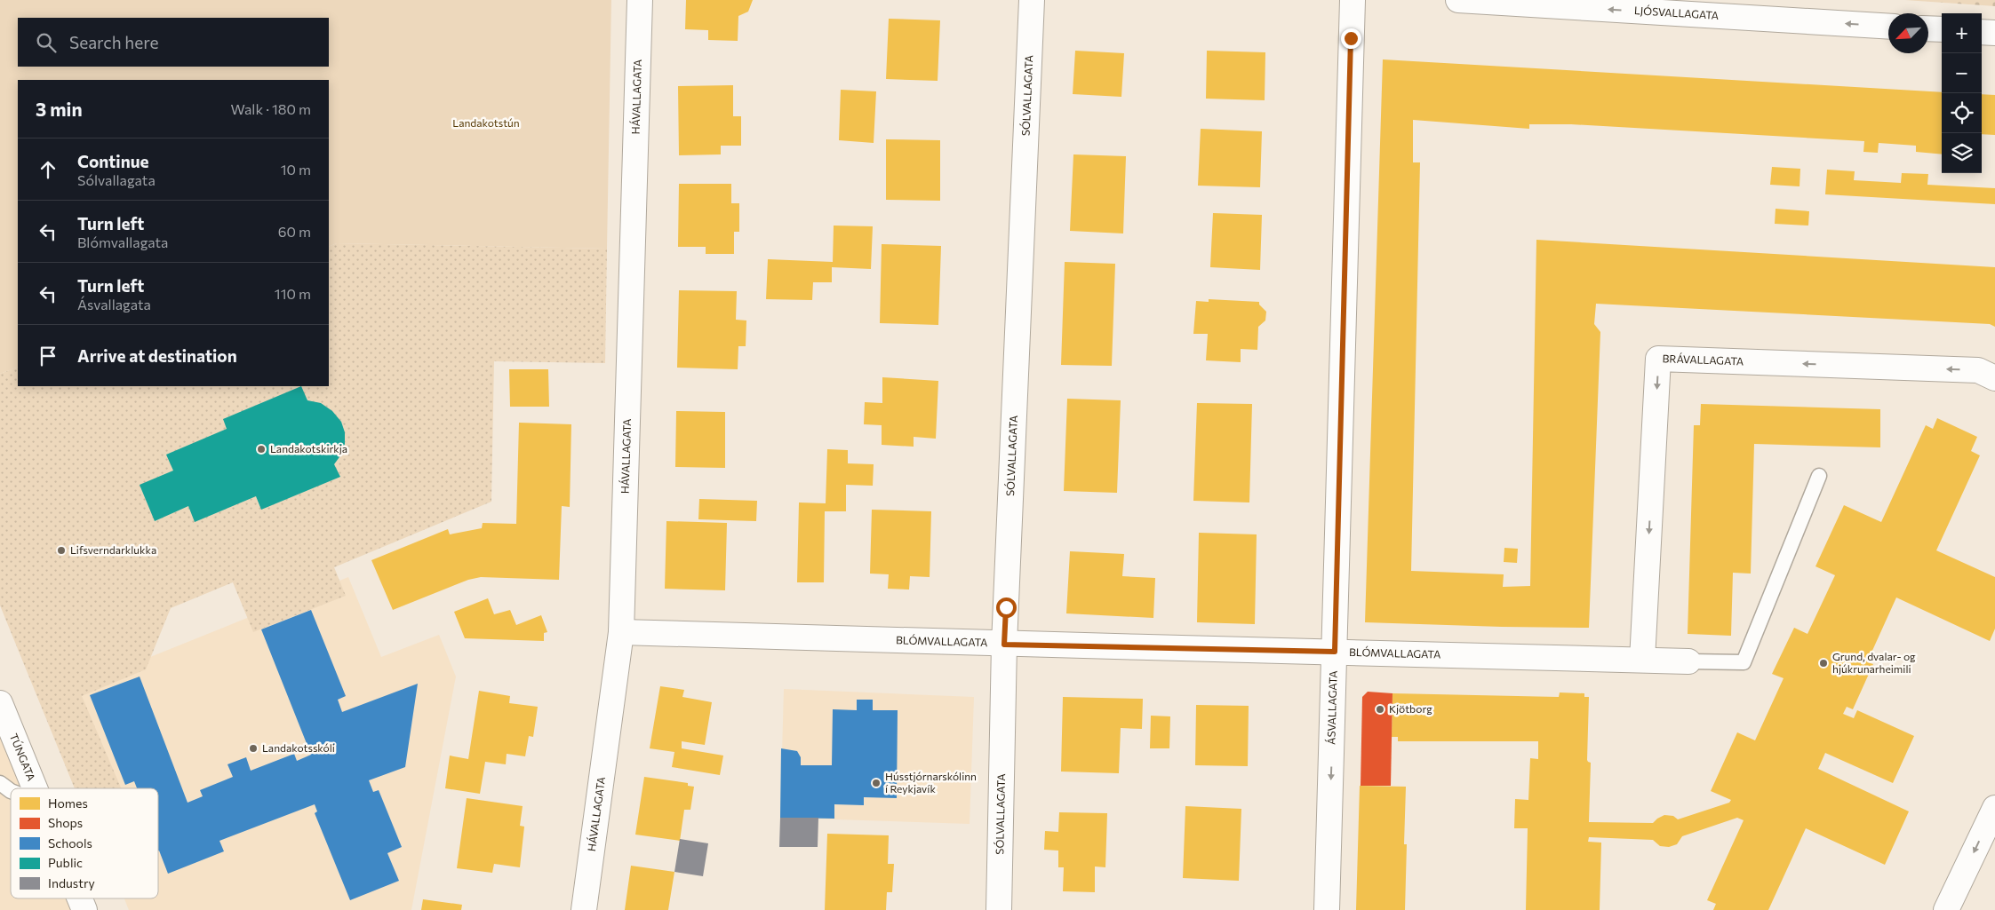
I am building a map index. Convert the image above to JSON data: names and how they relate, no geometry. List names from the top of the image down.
{
  "streets": {
    "street": [
      "LJÓSVALLAGATA",
      "SÓLVALLAGATA",
      "HÁVALLAGATA",
      "BRÁVALLAGATA",
      "BLÓMVALLAGATA",
      "ÁSVALLAGATA",
      "TÚNGATA"
    ]
  },
  "crossings": [
    ["SÓLVALLAGATA", "BLÓMVALLAGATA"],
    ["HÁVALLAGATA", "BLÓMVALLAGATA"],
    ["BRÁVALLAGATA", "BLÓMVALLAGATA"],
    ["BLÓMVALLAGATA", "ÁSVALLAGATA"]
  ],
  "one_way": ["LJÓSVALLAGATA"],
  "parks": ["Landakotstún"],
  "places": [
    "Landakotskirkja",
    "Lifsverndarklukka",
    "Grund, dvalar- og hjúkrunarheimili",
    "Kjötborg",
    "Landakotsskóli",
    "Hússtjórnarskólinn í Reykjavík"
  ],
  "legend": [
    "Homes",
    "Shops",
    "Schools",
    "Public",
    "Industry"
  ],
  "north": "bottom left",
  "page": {
    "map_buttons": ["+", "−"],
    "search": "Search here",
    "heading": ["3 min", "Walk · 180 m"],
    "list": [
      ["Continue", "Sólvallagata", "10 m"],
      ["Turn left", "Blómvallagata", "60 m"],
      ["Turn left", "Ásvallagata", "110 m"],
      "Arrive at destination"
    ]
  }
}
